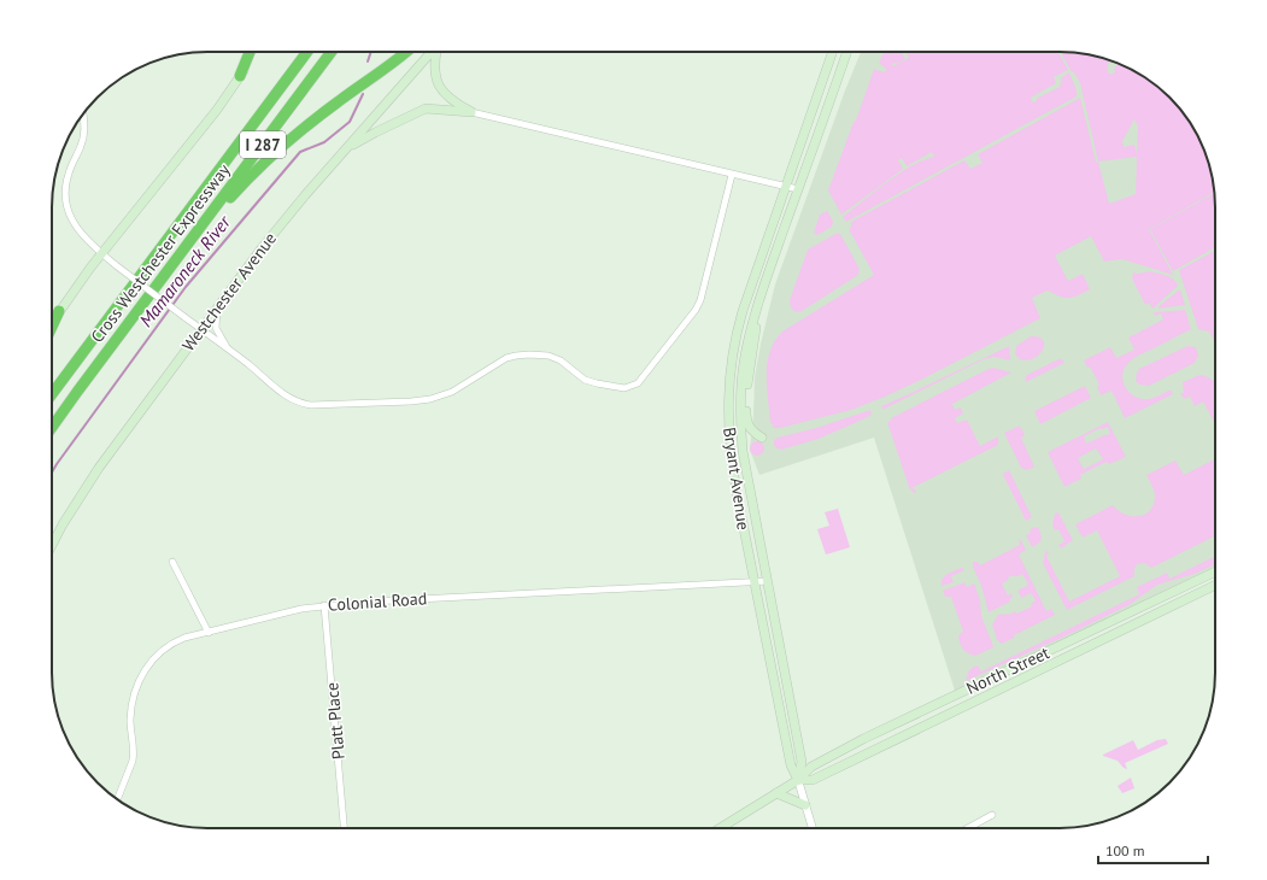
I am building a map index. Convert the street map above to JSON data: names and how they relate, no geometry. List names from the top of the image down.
{
  "streets": {
    "highway": ["I 287", "Cross Westchester Expressway"],
    "main road": ["Westchester Avenue", "Bryant Avenue", "North Street"],
    "street": ["Colonial Road", "Platt Place"]
  },
  "crossings": [
    ["Bryant Avenue", "Colonial Road"],
    ["Bryant Avenue", "North Street"],
    ["Colonial Road", "Platt Place"]
  ],
  "water": ["Mamaroneck River"],
  "scale_bar": "100 m"
}
